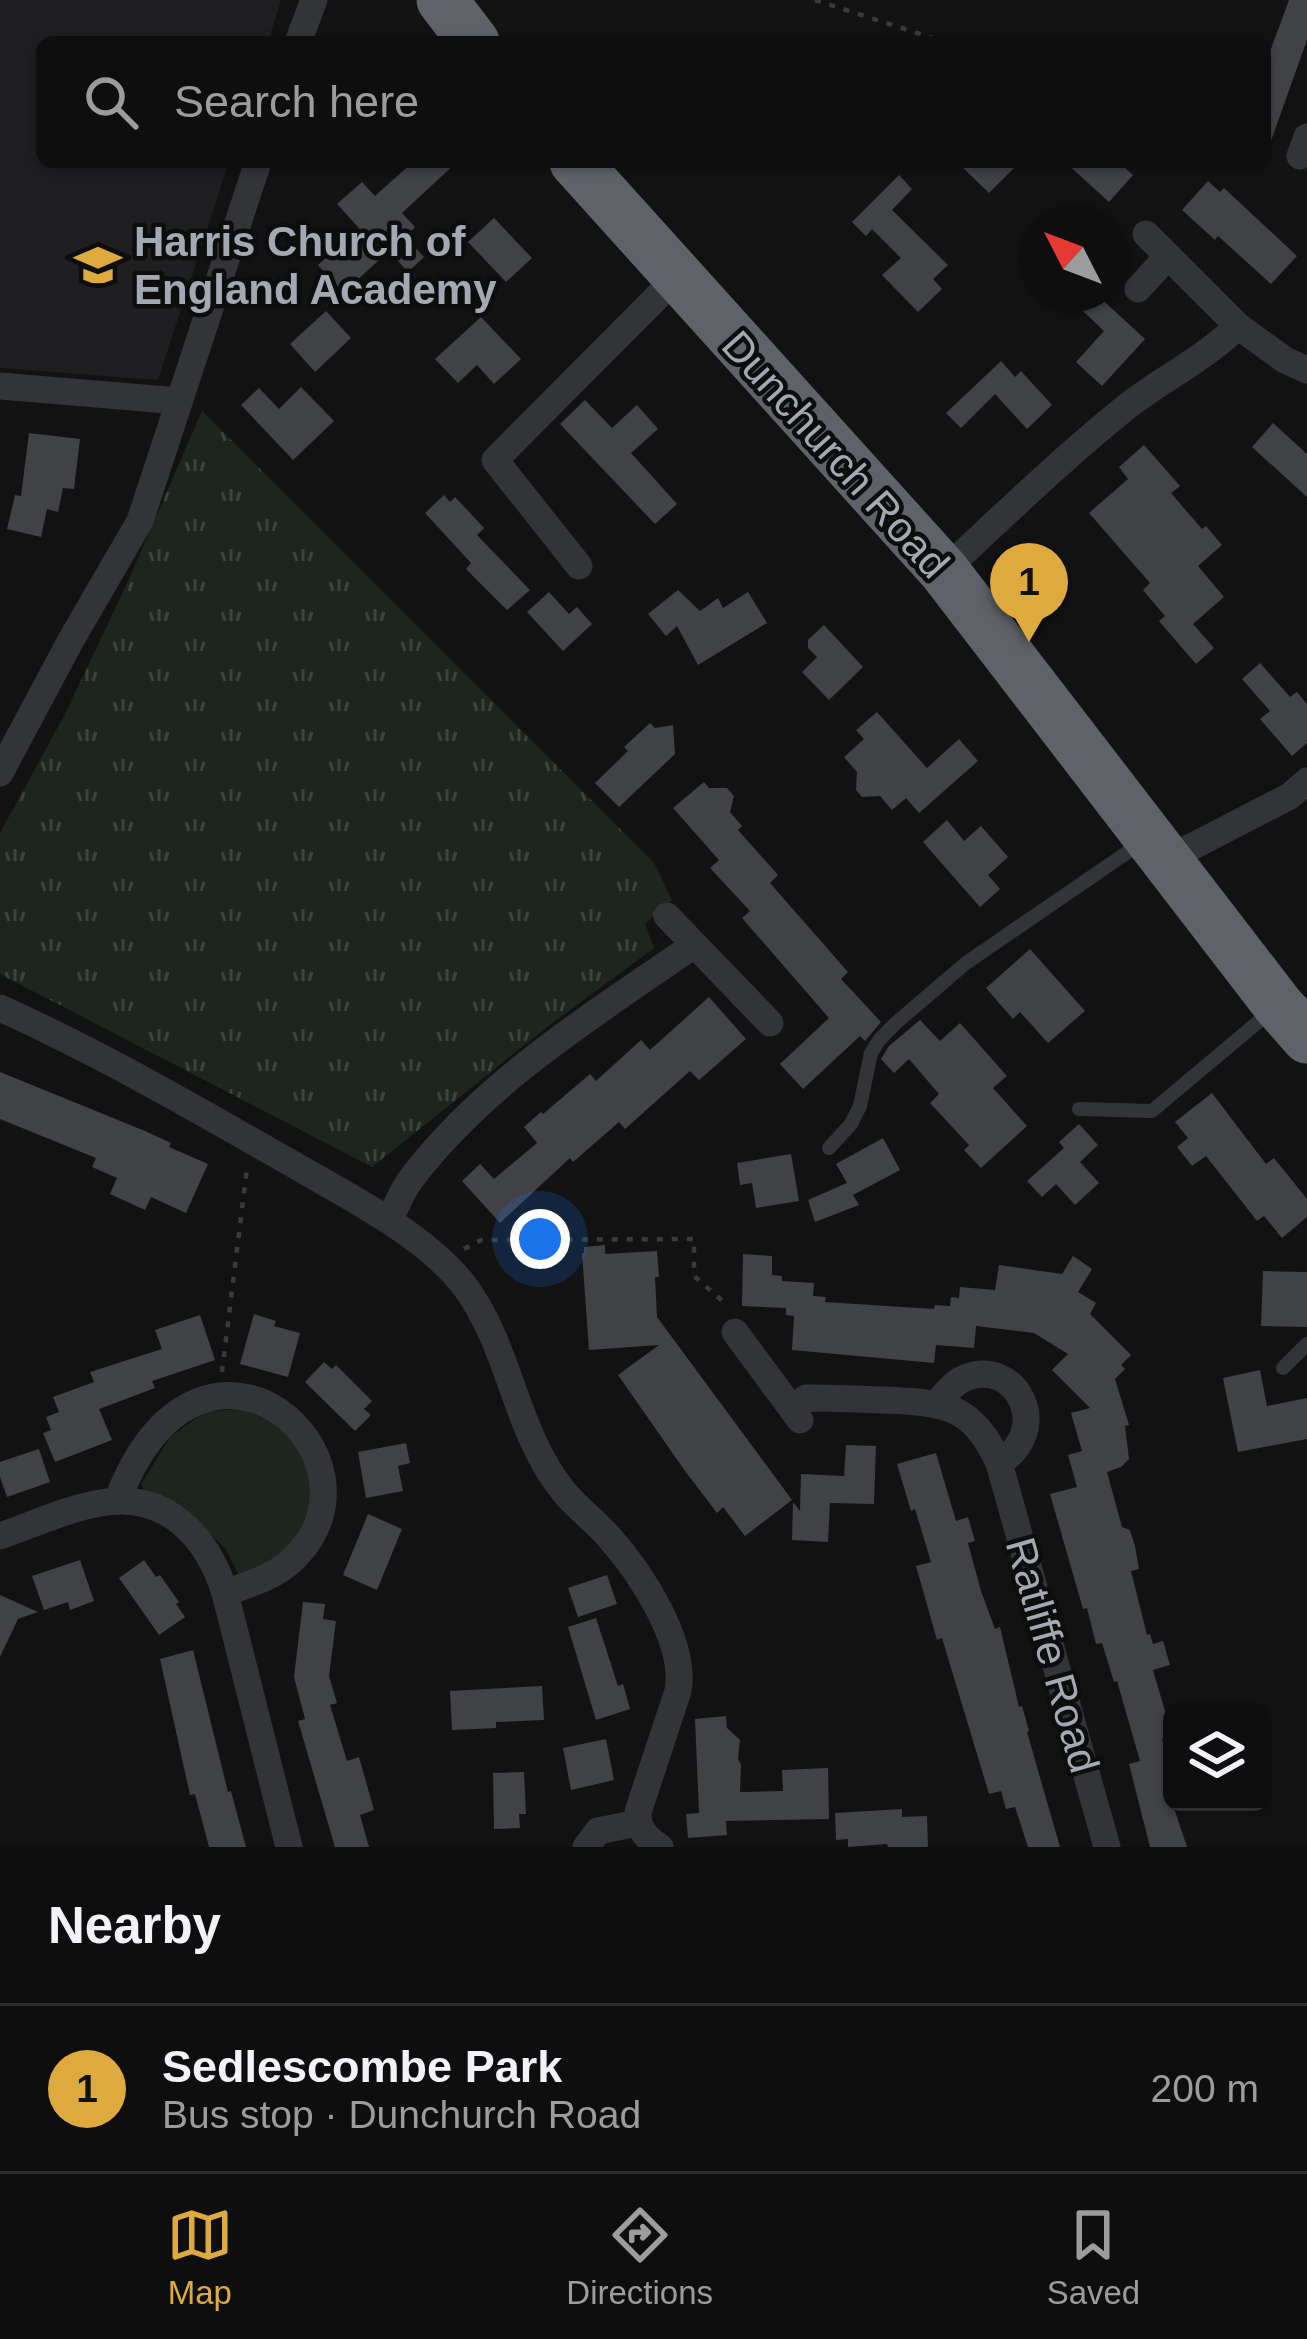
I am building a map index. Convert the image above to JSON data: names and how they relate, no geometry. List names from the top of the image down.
{
  "streets": {
    "highway": ["Dunchurch Road"],
    "street": ["Ratliffe Road"]
  },
  "places": {
    "school or university": ["Harris Church of England Academy"]
  },
  "north": "top left",
  "page": {
    "search": "Search here",
    "pins": "1",
    "heading": "Nearby",
    "list": [
      {
        "mark": "1",
        "name": "Sedlescombe Park",
        "note": "Bus stop · Dunchurch Road",
        "value": "200 m"
      }
    ],
    "nav": ["Map", "Directions", "Saved"]
  }
}
